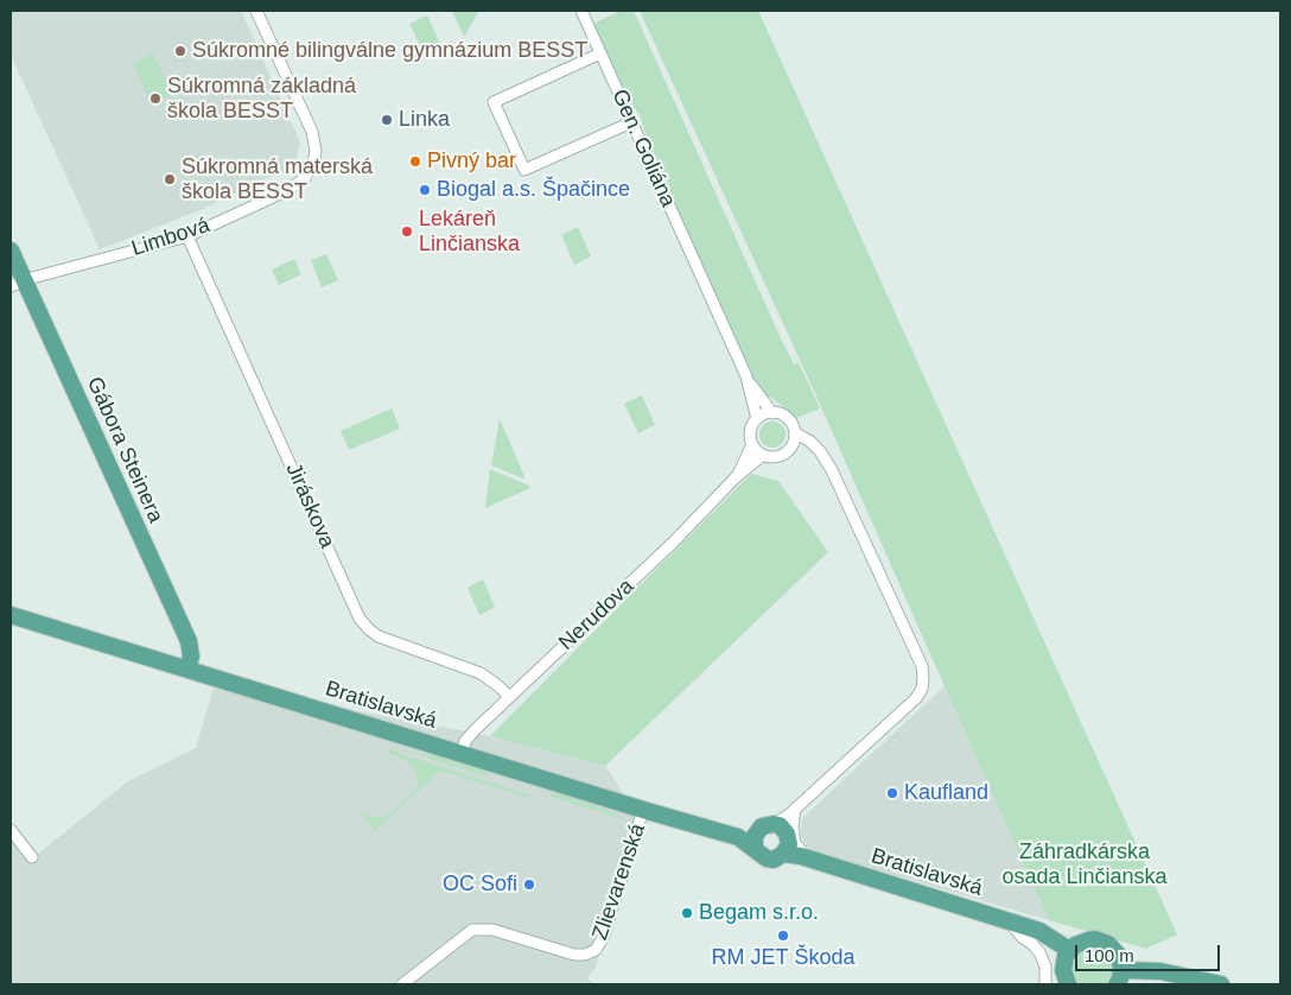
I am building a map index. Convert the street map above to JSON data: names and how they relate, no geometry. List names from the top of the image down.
{
  "streets": {
    "main road": ["Gábora Steinera", "Bratislavská"],
    "street": [
      "Gen. Goliána",
      "Limbová",
      "Jiráskova",
      "Nerudova",
      "Zlievarenská"
    ]
  },
  "crossings": [
    ["Limbová", "Gábora Steinera"],
    ["Limbová", "Jiráskova"],
    ["Gábora Steinera", "Bratislavská"],
    ["Jiráskova", "Nerudova"],
    ["Nerudova", "Bratislavská"],
    ["Bratislavská", "Zlievarenská"]
  ],
  "parks": ["Záhradkárska osada Linčianska"],
  "places": [
    "Súkromné bilingválne gymnázium BESST",
    "Súkromná základná škola BESST",
    "Linka",
    "Pivný bar",
    "Súkromná materská škola BESST",
    "Biogal a.s. Špačince",
    "Lekáreň Linčianska",
    "Kaufland",
    "OC Sofi",
    "Begam s.r.o.",
    "RM JET Škoda"
  ],
  "scale_bar": "100 m"
}
